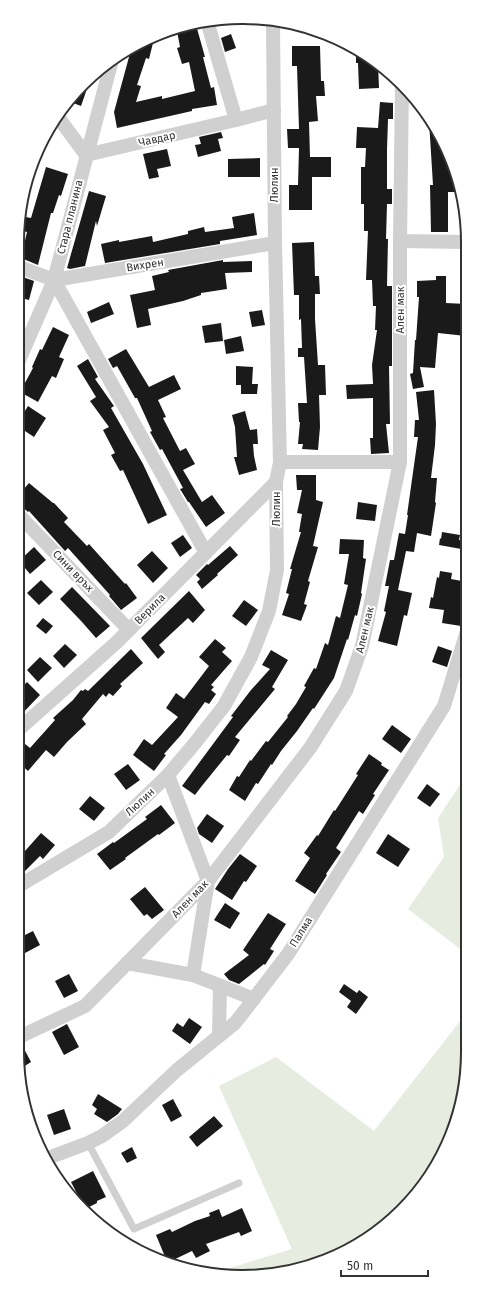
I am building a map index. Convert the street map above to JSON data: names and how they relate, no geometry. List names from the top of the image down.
{
  "streets": {
    "street": [
      "Чавдар",
      "Люлин",
      "Стара планина",
      "Вихрен",
      "Ален мак",
      "Сини връх",
      "Верила",
      "Палма"
    ]
  },
  "crossings": [
    ["Чавдар", "Люлин"],
    ["Чавдар", "Стара планина"],
    ["Люлин", "Вихрен"],
    ["Люлин", "Верила"],
    ["Стара планина", "Вихрен"],
    ["Сини връх", "Верила"]
  ],
  "scale_bar": "50 m"
}
